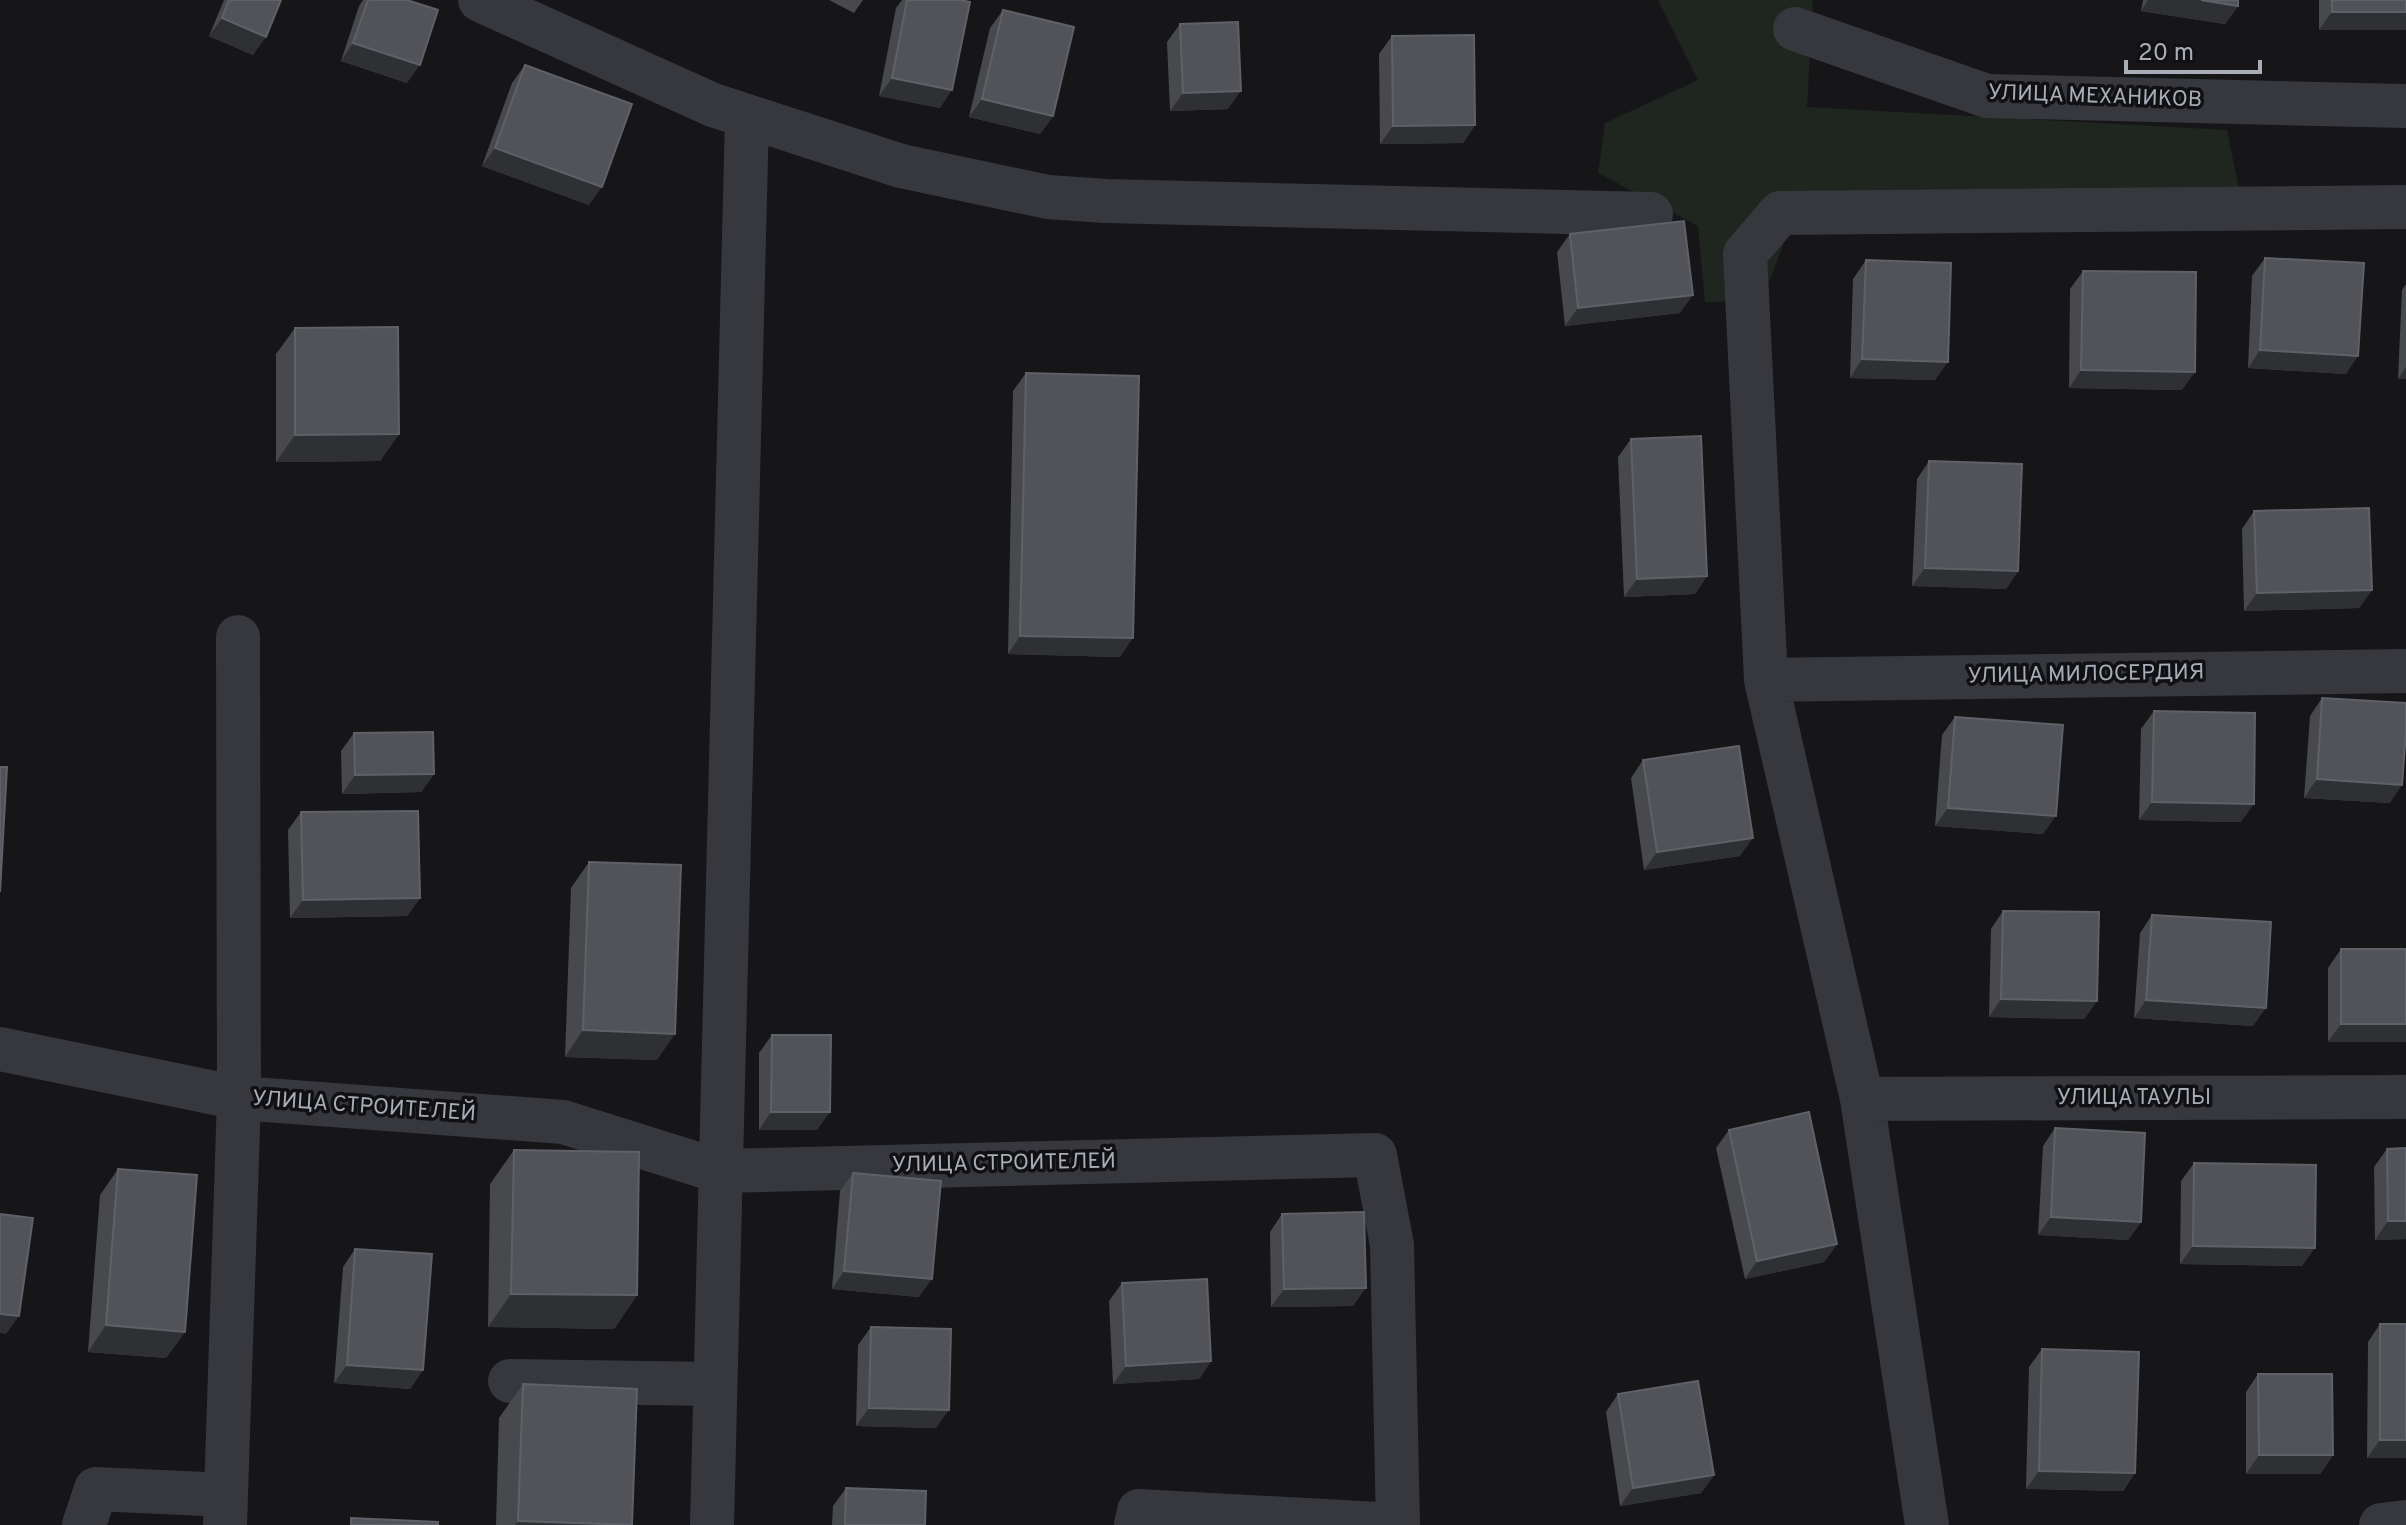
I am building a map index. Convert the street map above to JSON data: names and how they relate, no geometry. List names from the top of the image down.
{
  "streets": {
    "street": [
      "УЛИЦА МЕХАНИКОВ",
      "УЛИЦА МИЛОСЕРДИЯ",
      "УЛИЦА ТАУЛЫ",
      "УЛИЦА СТРОИТЕЛЕЙ"
    ]
  },
  "scale_bar": "20 m"
}
